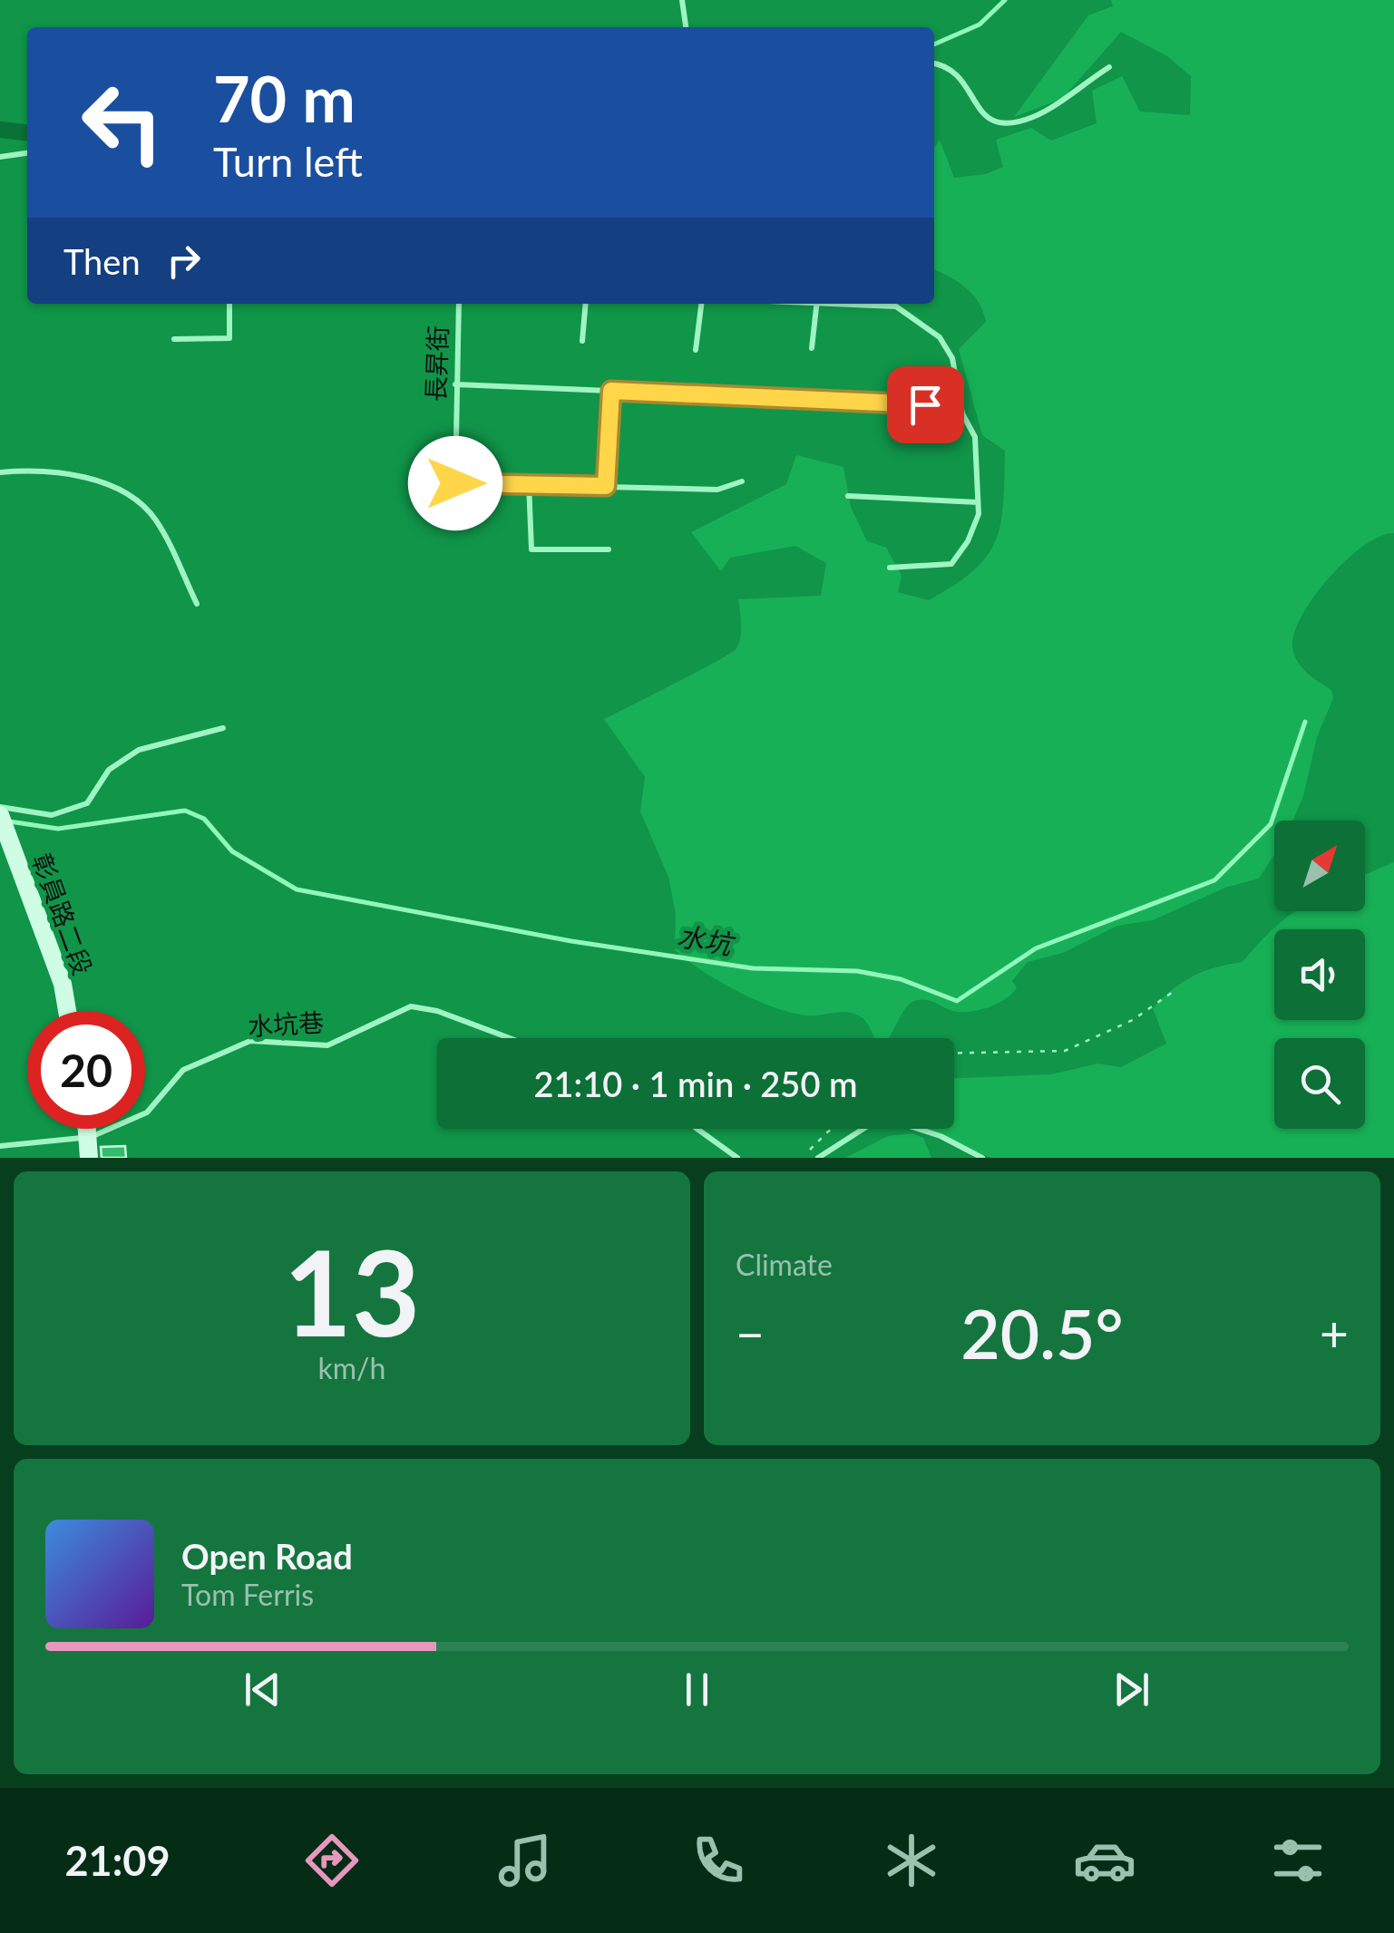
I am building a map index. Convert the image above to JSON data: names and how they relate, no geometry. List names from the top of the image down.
{
  "streets": {
    "main road": ["彰員路二段"],
    "lane": ["長昇街", "水坑巷"]
  },
  "water": ["水坑"],
  "north": "top right",
  "page": {
    "turn": ["70 m", "Turn left"],
    "then": "Then",
    "limit": "20",
    "trip": "21:10 · 1 min · 250 m",
    "tile": [
      ["13", "km/h"],
      "Climate"
    ],
    "heat": ["−", "20.5°", "+"],
    "song": ["Open Road", "Tom Ferris"],
    "tabs": "21:09"
  }
}
